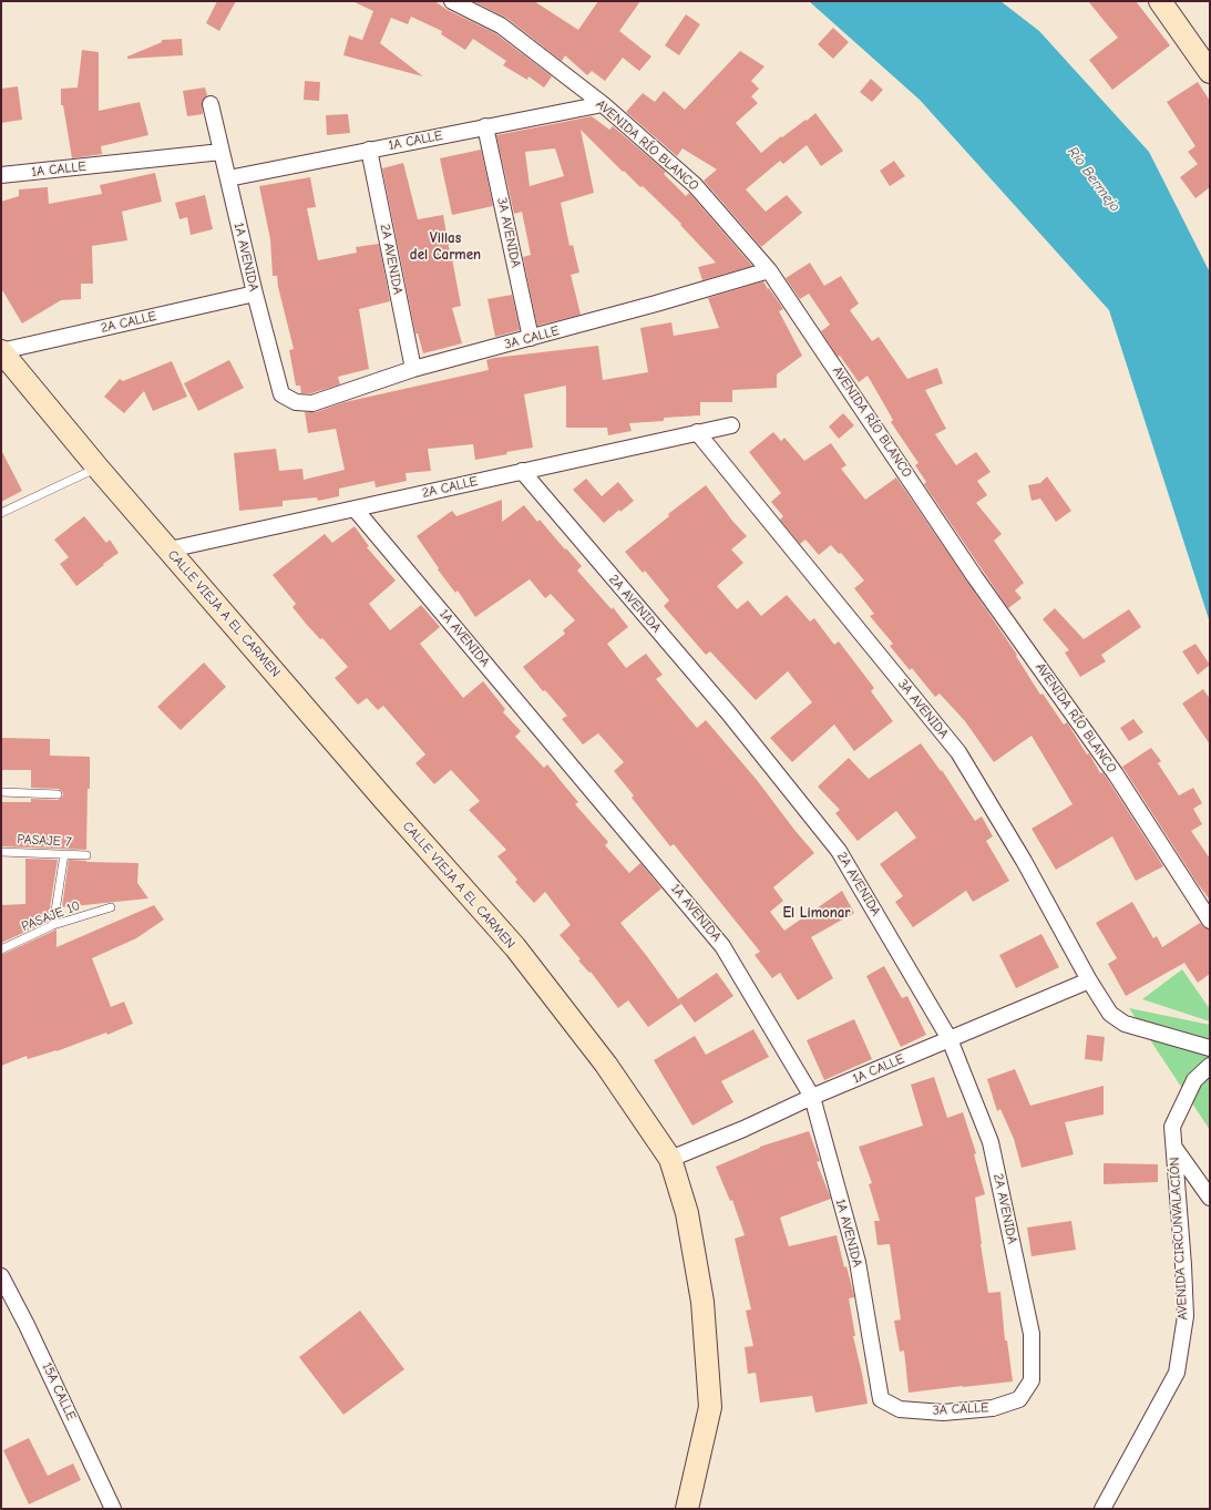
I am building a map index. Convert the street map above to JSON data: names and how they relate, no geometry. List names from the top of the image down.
{
  "streets": {
    "street": [
      "1A CALLE",
      "AVENIDA RÍO BLANCO",
      "3A AVENIDA",
      "1A AVENIDA",
      "2A AVENIDA",
      "2A CALLE",
      "3A CALLE",
      "CALLE VIEJA A EL CARMEN",
      "AVENIDA CIRCUNVALACIÓN",
      "15A CALLE"
    ],
    "lane": ["PASAJE 7", "PASAJE 10"]
  },
  "crossings": [
    ["1A CALLE", "AVENIDA RÍO BLANCO"],
    ["1A CALLE", "3A AVENIDA"],
    ["1A CALLE", "1A AVENIDA"],
    ["1A CALLE", "2A AVENIDA"],
    ["1A CALLE", "CALLE VIEJA A EL CARMEN"],
    ["AVENIDA RÍO BLANCO", "3A CALLE"],
    ["3A AVENIDA", "2A CALLE"],
    ["3A AVENIDA", "3A CALLE"],
    ["1A AVENIDA", "2A CALLE"],
    ["1A AVENIDA", "3A CALLE"],
    ["2A AVENIDA", "2A CALLE"],
    ["2A AVENIDA", "3A CALLE"],
    ["2A CALLE", "CALLE VIEJA A EL CARMEN"]
  ],
  "districts": ["Villas del Carmen", "El Limonar"],
  "water": ["Río Bermejo"]
}
